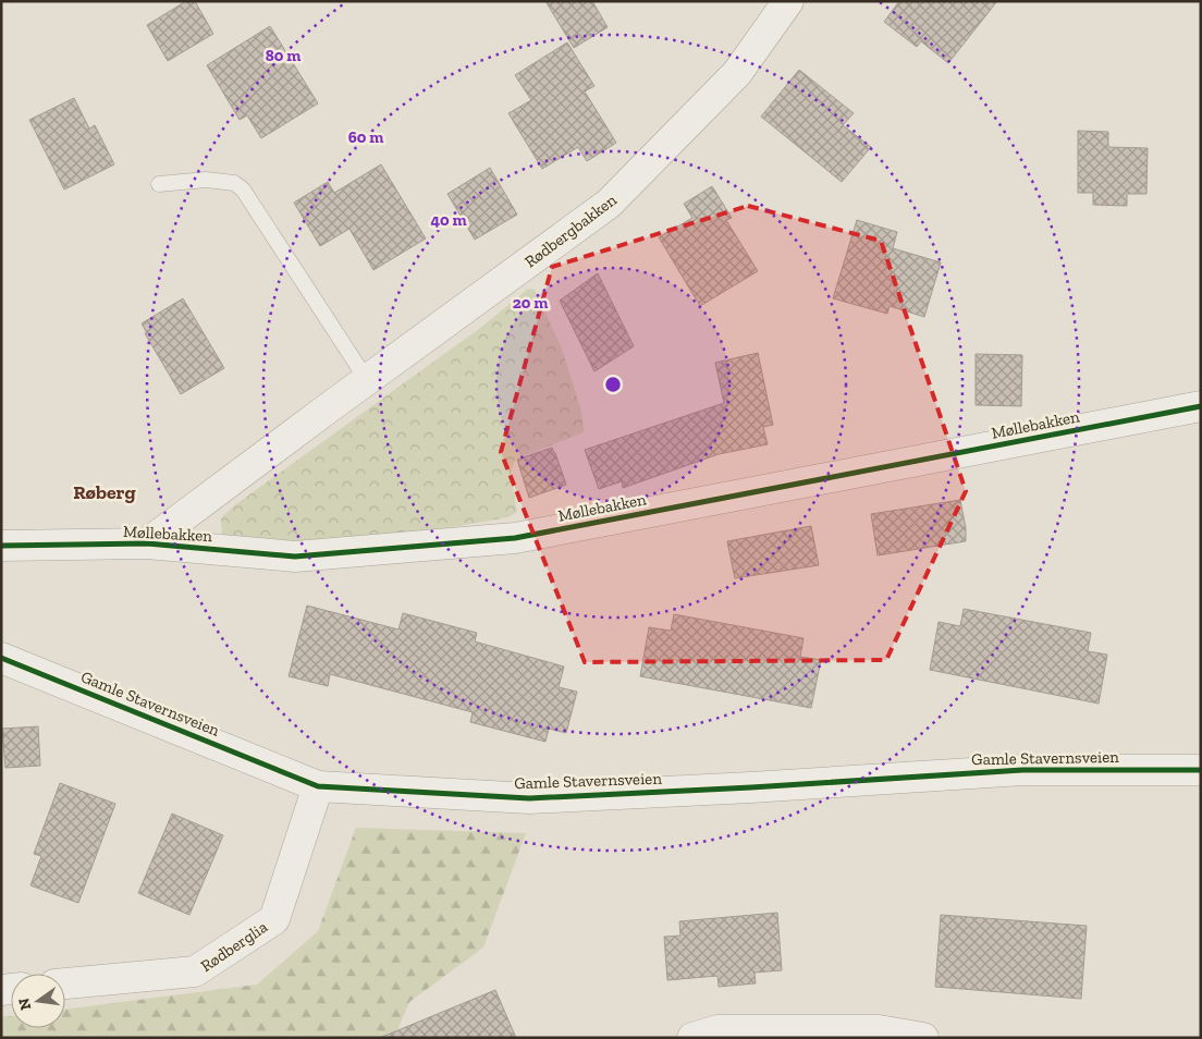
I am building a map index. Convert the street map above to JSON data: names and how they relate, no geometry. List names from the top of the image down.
{
  "streets": {
    "street": [
      "Rødbergbakken",
      "Møllebakken",
      "Gamle Stavernsveien",
      "Rødberglia"
    ]
  },
  "crossings": [
    ["Rødbergbakken", "Møllebakken"],
    ["Gamle Stavernsveien", "Rødberglia"]
  ],
  "districts": ["Røberg"],
  "north": "left",
  "rings": [
    "80 m",
    "60 m",
    "40 m",
    "20 m"
  ]
}
